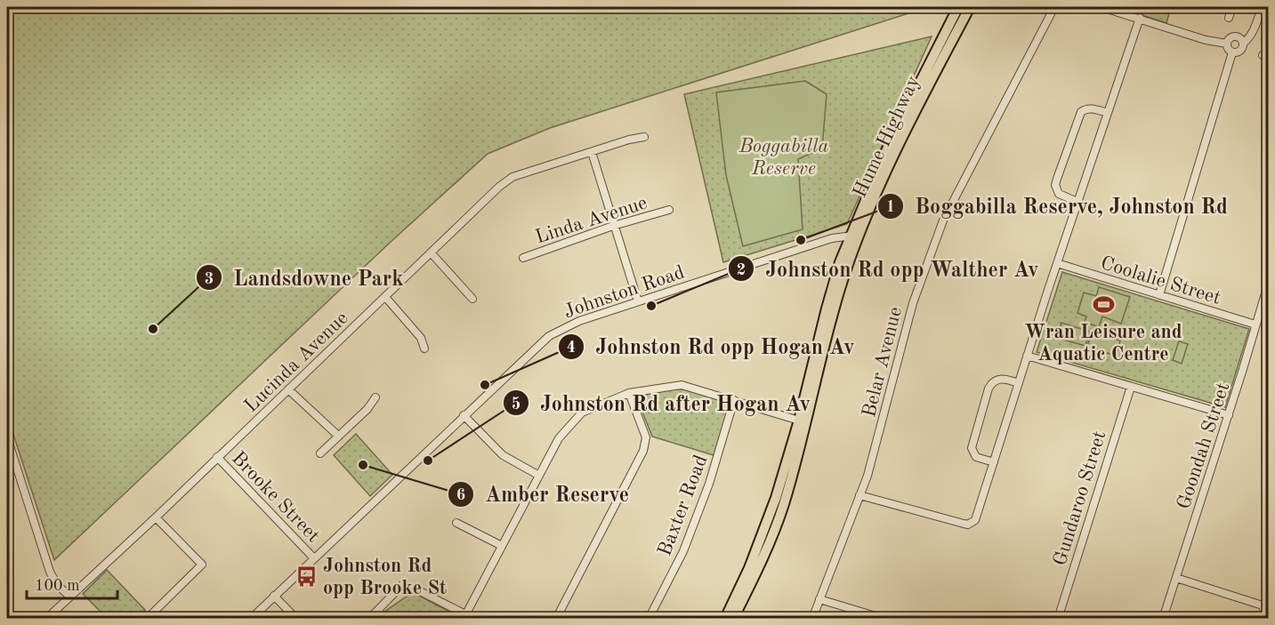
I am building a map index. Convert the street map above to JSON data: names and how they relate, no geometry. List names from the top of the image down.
{
  "streets": {
    "highway": ["Hume Highway"],
    "street": [
      "Linda Avenue",
      "Coolalie Street",
      "Johnston Road",
      "Lucinda Avenue",
      "Belar Avenue",
      "Goondah Street",
      "Brooke Street",
      "Gundaroo Street",
      "Baxter Road"
    ]
  },
  "crossings": [
    ["Hume Highway", "Johnston Road"],
    ["Coolalie Street", "Goondah Street"],
    ["Johnston Road", "Brooke Street"],
    ["Lucinda Avenue", "Brooke Street"]
  ],
  "parks": ["Boggabilla Reserve"],
  "places": {
    "other": [
      "Boggabilla Reserve, Johnston Rd",
      "Johnston Rd opp Walther Av",
      "Landsdowne Park",
      "Johnston Rd opp Hogan Av",
      "Johnston Rd after Hogan Av",
      "Amber Reserve"
    ],
    "sports": ["Wran Leisure and Aquatic Centre"],
    "bus stop": ["Johnston Rd opp Brooke St"]
  },
  "scale_bar": "100 m"
}
